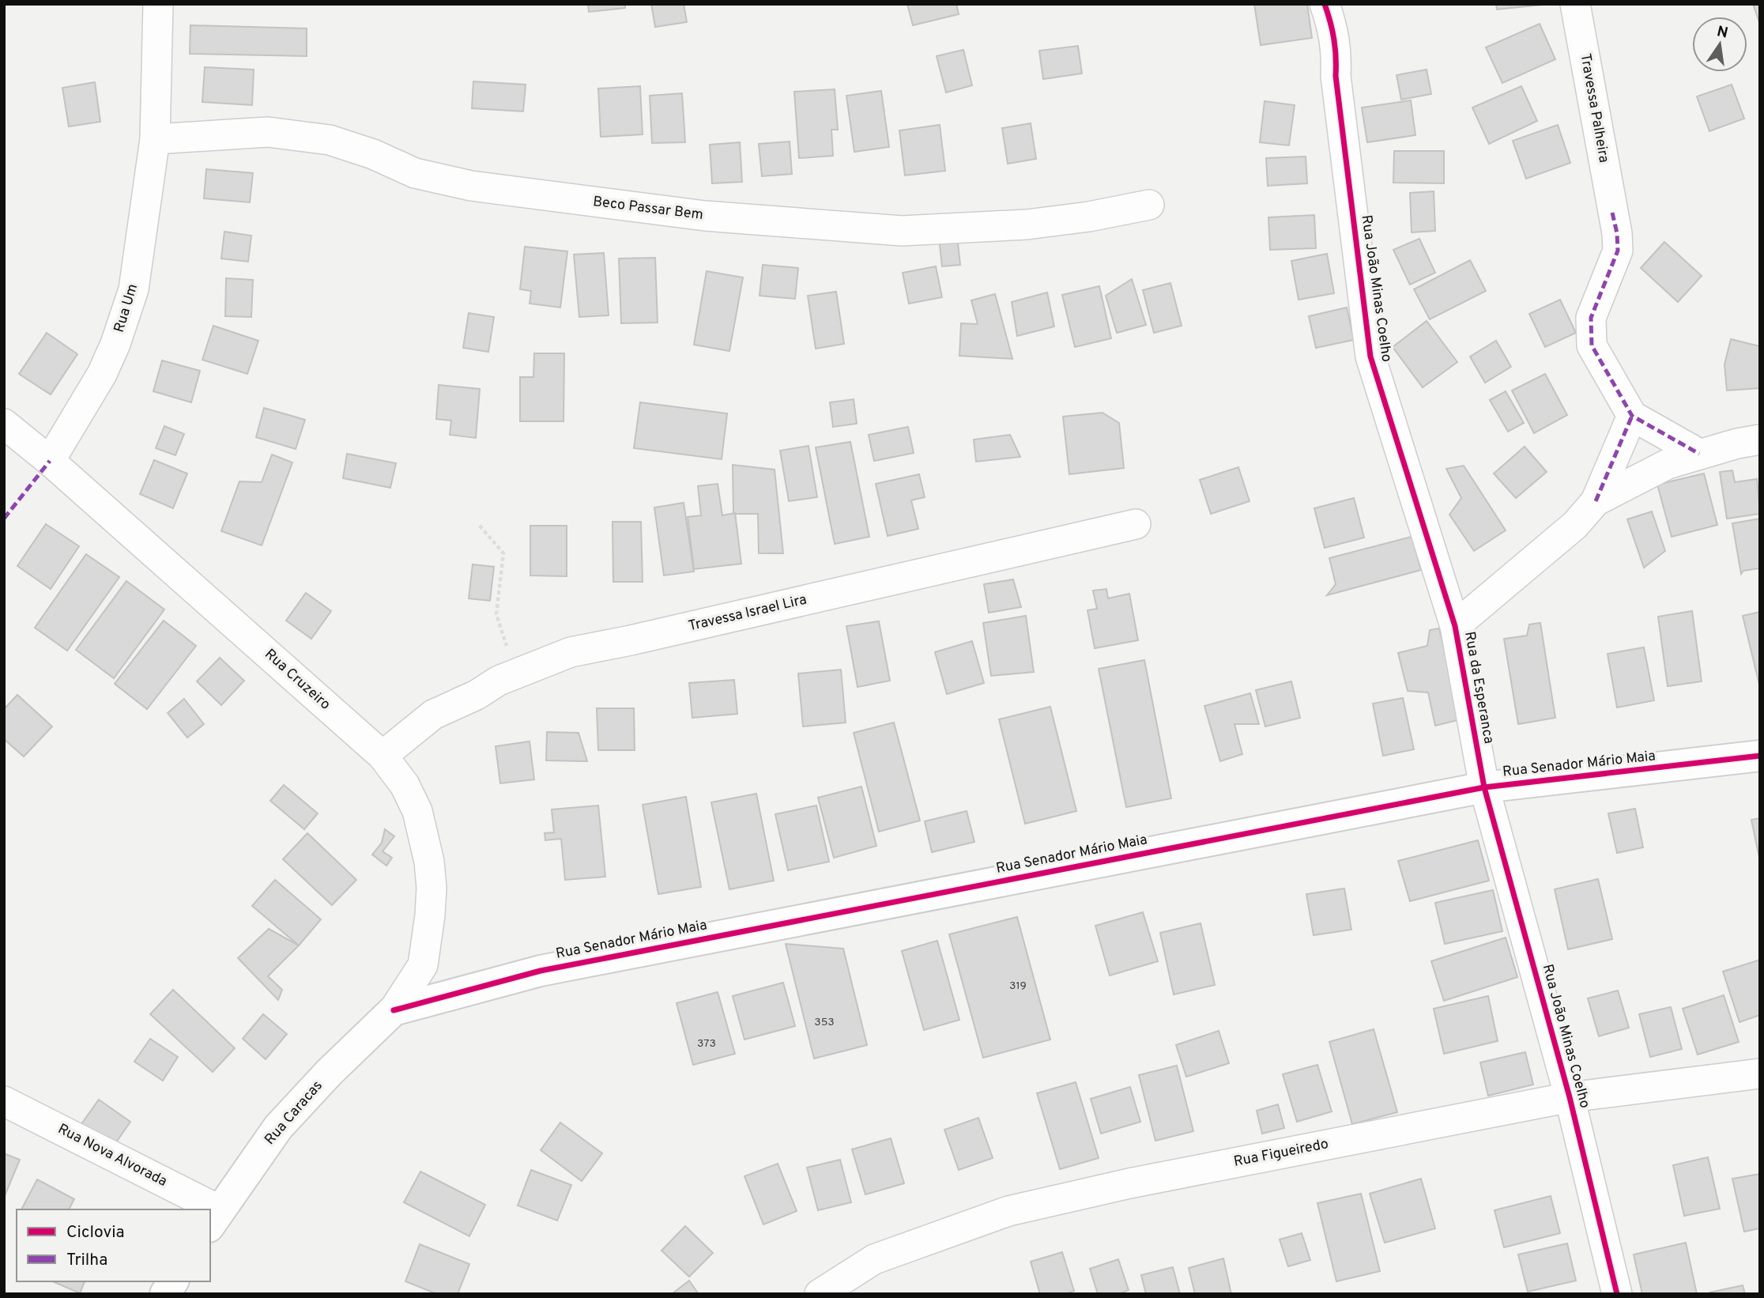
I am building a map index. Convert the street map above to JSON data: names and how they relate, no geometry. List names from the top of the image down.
{
  "streets": {
    "street": [
      "Travessa Palheira",
      "Beco Passar Bem",
      "Rua João Minas Coelho",
      "Rua Um",
      "Travessa Israel Lira",
      "Rua Cruzeiro",
      "Rua da Esperanca",
      "Rua Senador Mário Maia",
      "Rua Caracas",
      "Rua Figueiredo",
      "Rua Nova Alvorada"
    ]
  },
  "crossings": [
    ["Beco Passar Bem", "Rua Um"],
    ["Rua João Minas Coelho", "Rua da Esperanca"],
    ["Rua João Minas Coelho", "Rua Senador Mário Maia"],
    ["Rua João Minas Coelho", "Rua Figueiredo"],
    ["Rua Um", "Rua Cruzeiro"],
    ["Travessa Israel Lira", "Rua Cruzeiro"],
    ["Rua Cruzeiro", "Rua Senador Mário Maia"],
    ["Rua Cruzeiro", "Rua Caracas"],
    ["Rua da Esperanca", "Rua Senador Mário Maia"],
    ["Rua Senador Mário Maia", "Rua Caracas"]
  ],
  "house_numbers": ["319", "353", "373"],
  "legend": ["Ciclovia", "Trilha"],
  "north": "top"
}
